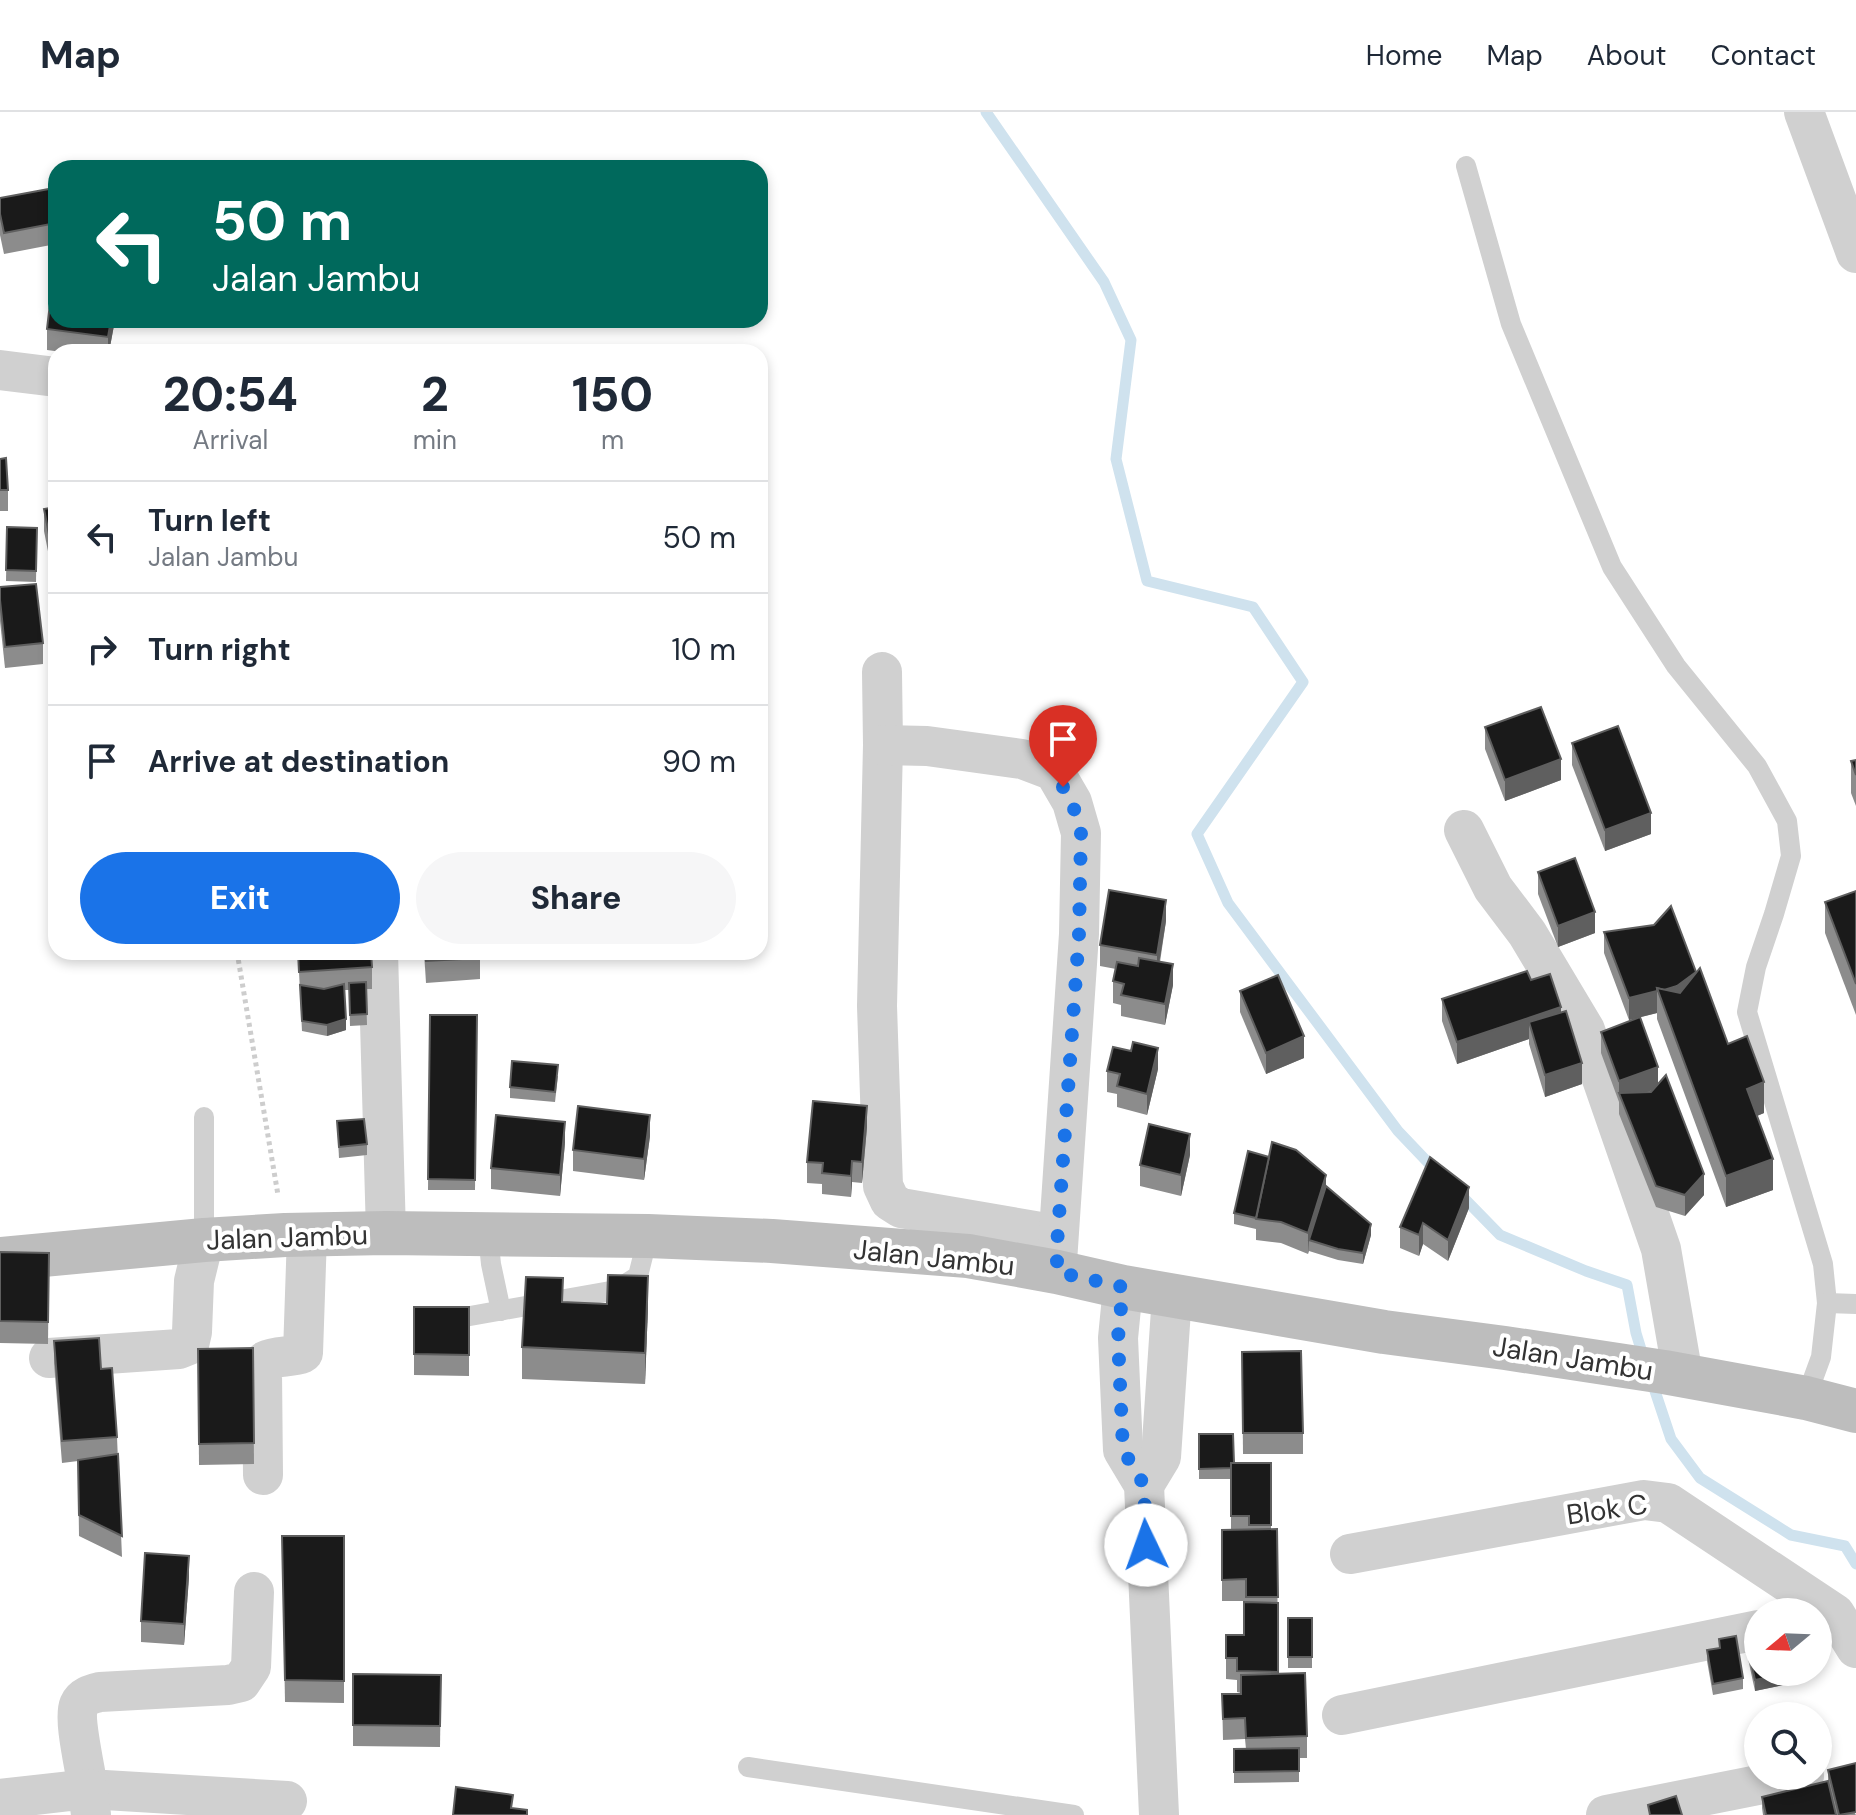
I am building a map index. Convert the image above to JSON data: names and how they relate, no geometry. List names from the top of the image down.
{
  "streets": {
    "street": ["Jalan Jambu", "Blok C"]
  },
  "north": "left",
  "page": {
    "header": "Map",
    "nav": [
      "Home",
      "Map",
      "About",
      "Contact"
    ],
    "turn": ["50 m", "Jalan Jambu"],
    "eta": [
      "20:54",
      "Arrival",
      "2",
      "min",
      "150",
      "m"
    ],
    "list": [
      {
        "name": "Turn left",
        "note": "Jalan Jambu",
        "value": "50 m"
      },
      {
        "name": "Turn right",
        "value": "10 m"
      },
      {
        "name": "Arrive at destination",
        "value": "90 m"
      }
    ],
    "buttons": ["Exit", "Share"]
  }
}
